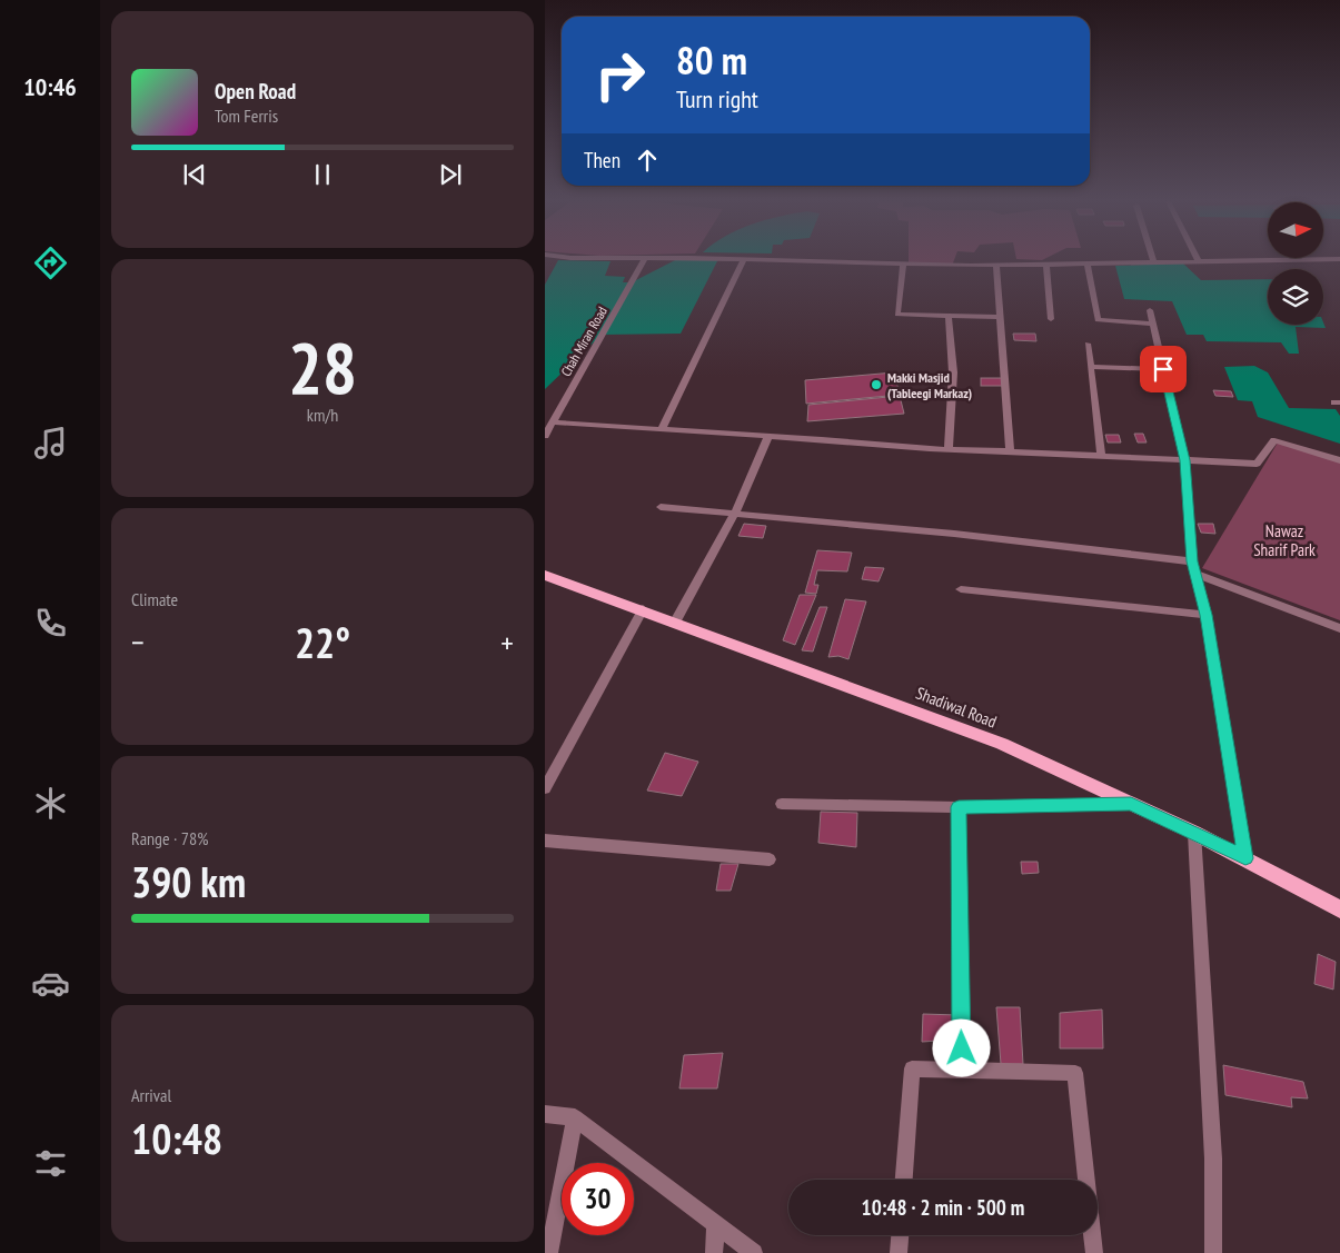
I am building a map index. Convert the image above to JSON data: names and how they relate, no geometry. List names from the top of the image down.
{
  "streets": {
    "main road": ["Shadiwal Road"],
    "street": ["Chah Miran Road"]
  },
  "parks": ["Nawaz Sharif Park"],
  "places": ["Makki Masjid (Tableegi Markaz)"],
  "north": "right",
  "page": {
    "tabs": "10:46",
    "turn": ["80 m", "Turn right"],
    "song": ["Open Road", "Tom Ferris"],
    "then": "Then",
    "tile": [
      ["28", "km/h"],
      "Climate",
      ["Range · 78%", "390 km"],
      ["Arrival", "10:48"]
    ],
    "heat": ["−", "22°", "+"],
    "limit": "30",
    "trip": "10:48 · 2 min · 500 m"
  }
}
